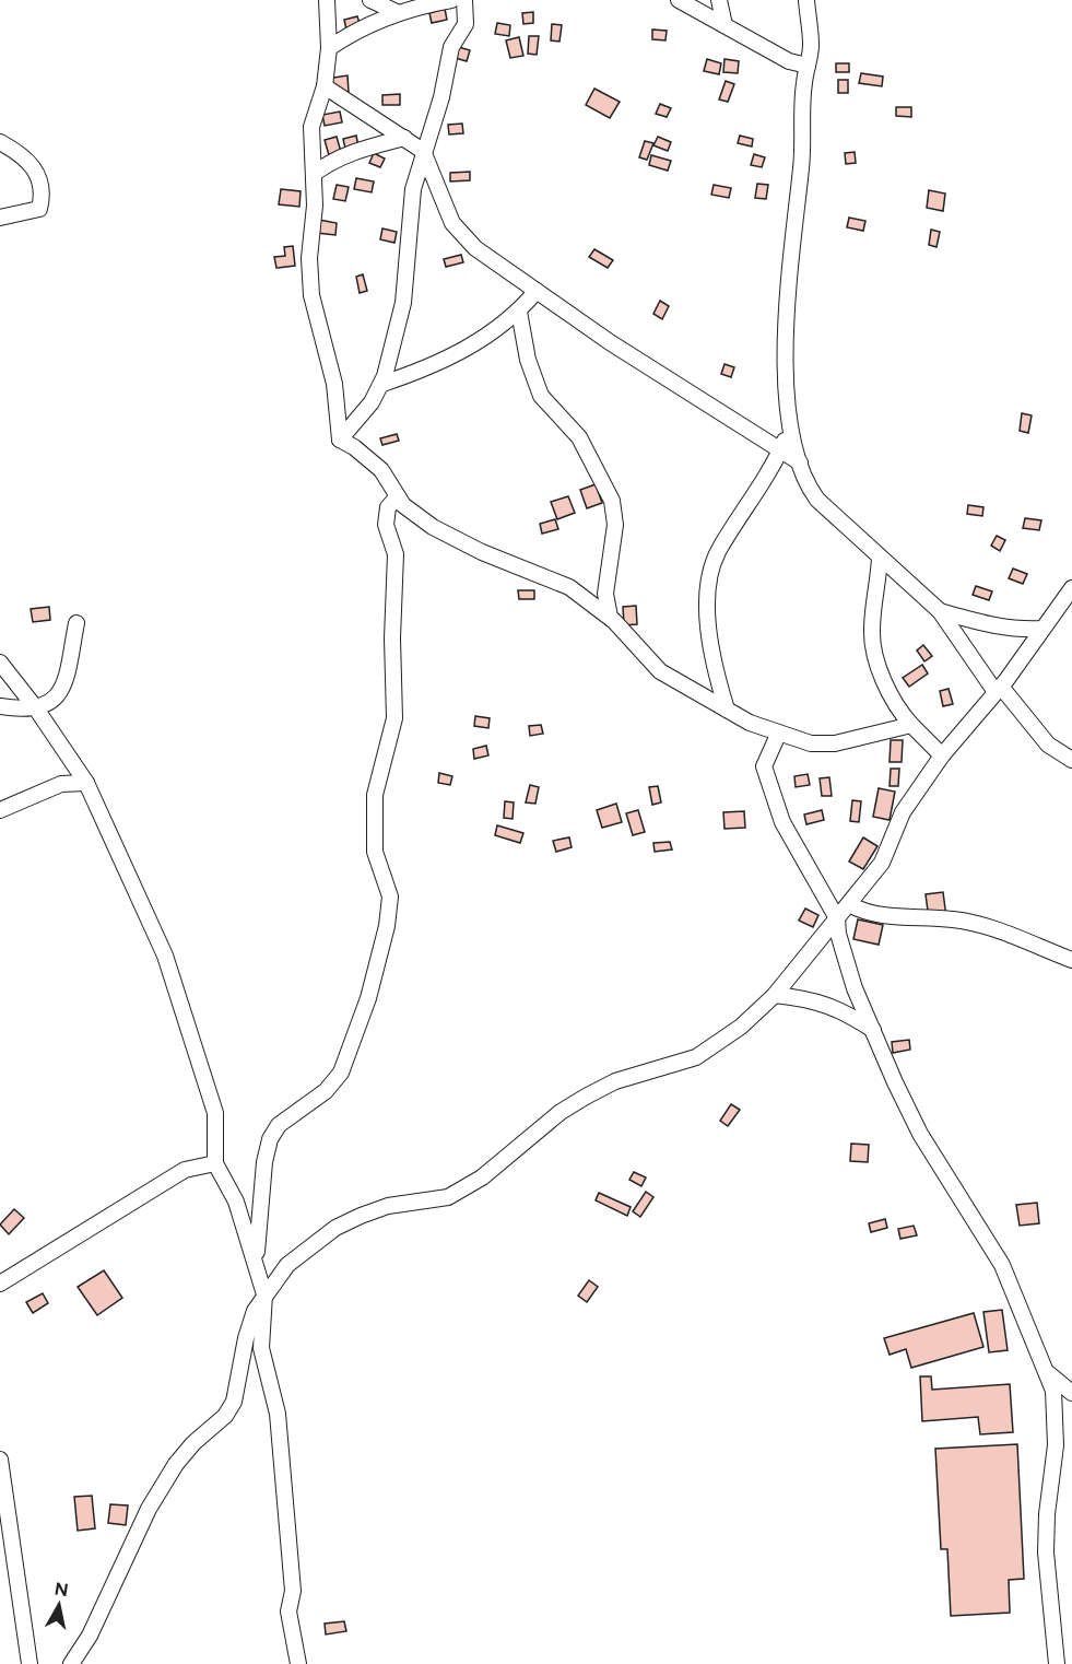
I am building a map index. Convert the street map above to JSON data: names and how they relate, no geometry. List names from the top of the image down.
{
  "north": "top"
}
